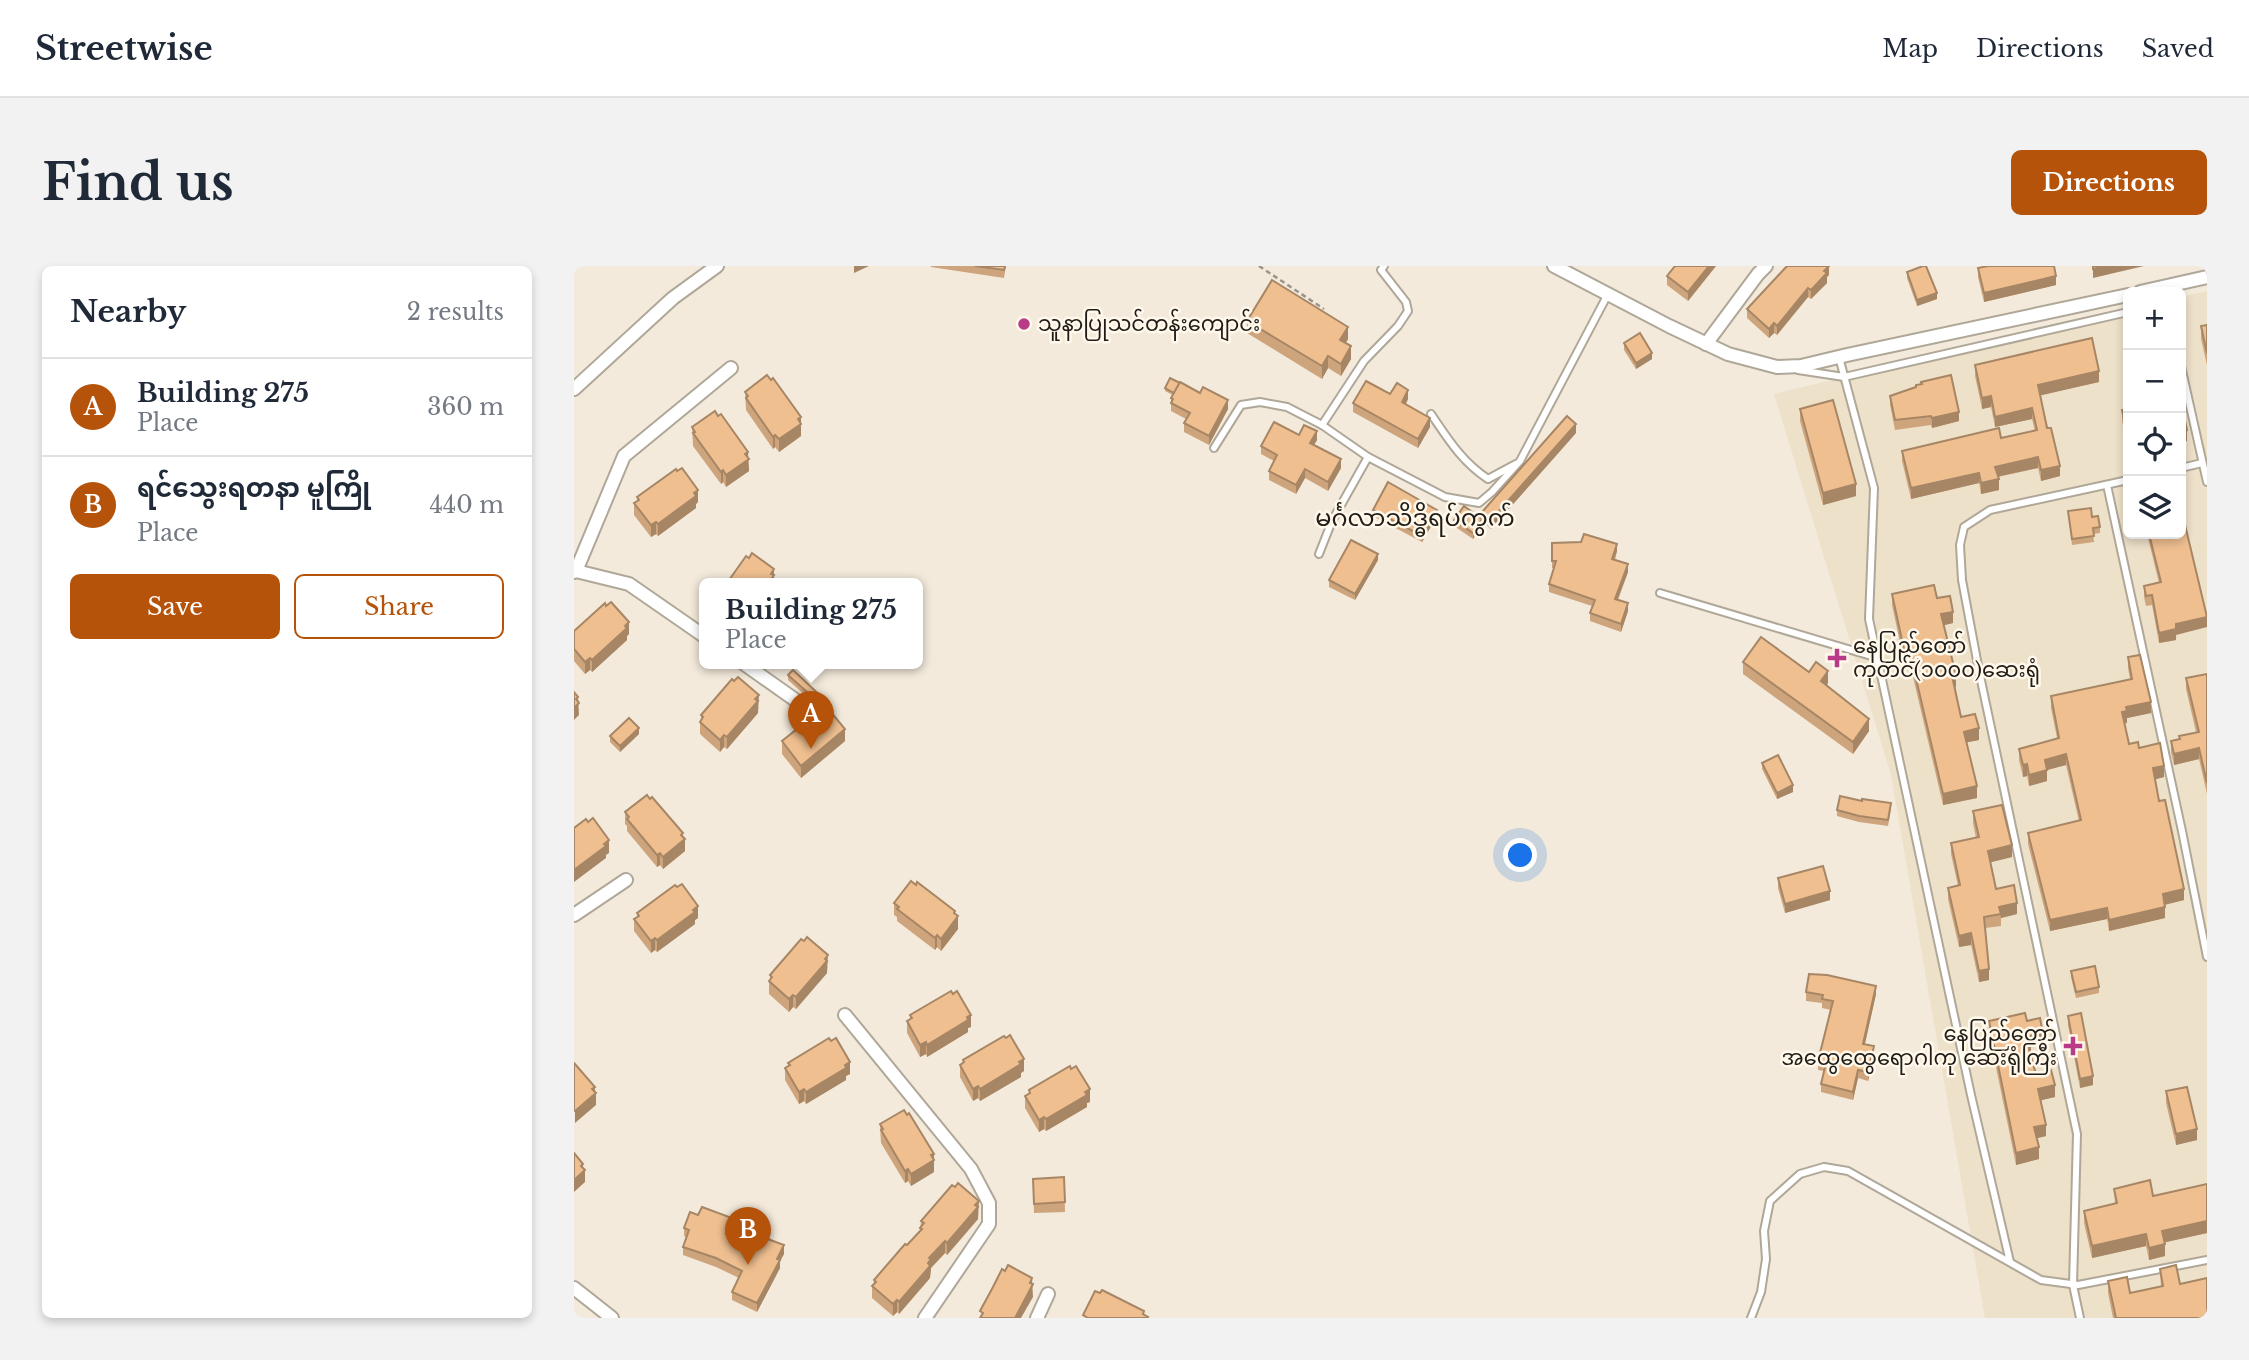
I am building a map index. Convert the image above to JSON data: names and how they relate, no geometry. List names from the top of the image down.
{
  "districts": ["မင်္ဂလာသိဒ္ဓိရပ်ကွက်"],
  "places": {
    "other": ["သူနာပြုသင်တန်းကျောင်း"],
    "health": ["နေပြည်တော် ကုတင်(၁၀၀၀)ဆေးရုံ", "နေပြည်တော် အထွေထွေရောဂါကု ဆေးရုံကြီး"]
  },
  "page": {
    "header": "Streetwise",
    "nav": ["Map", "Directions", "Saved"],
    "buttons": [
      "Directions",
      ["Save", "Share"]
    ],
    "title": "Find us",
    "heading": ["Nearby", "2 results"],
    "map_buttons": ["+", "−"],
    "list": [
      {
        "mark": "A",
        "name": "Building 275",
        "note": "Place",
        "value": "360 m"
      },
      {
        "mark": "B",
        "name": "ရင်သွေးရတနာ မူကြို",
        "note": "Place",
        "value": "440 m"
      }
    ],
    "popup": ["Building 275", "Place"],
    "pins": ["A", "B"]
  }
}
